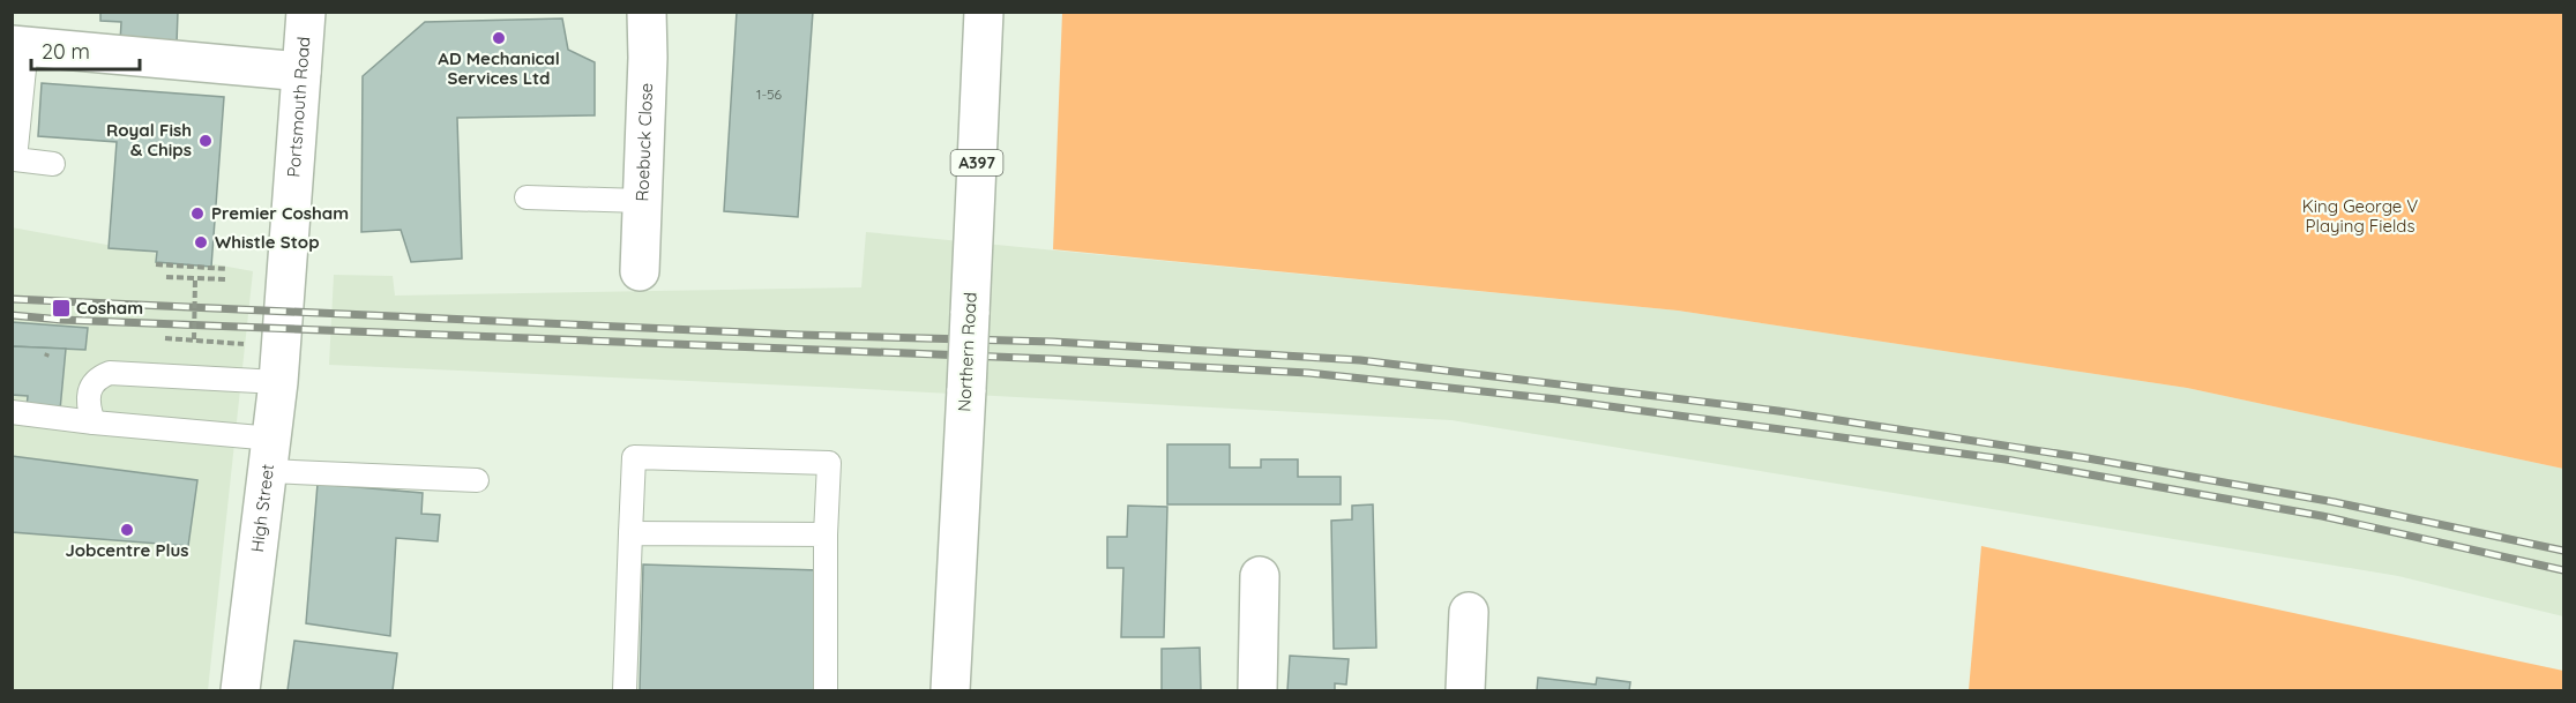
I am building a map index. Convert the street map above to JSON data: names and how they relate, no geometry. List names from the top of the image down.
{
  "streets": {
    "street": [
      "Portsmouth Road",
      "Roebuck Close",
      "A397",
      "Northern Road",
      "High Street"
    ]
  },
  "crossings": [
    ["Portsmouth Road", "High Street"]
  ],
  "parks": ["King George V Playing Fields"],
  "places": {
    "other": [
      "AD Mechanical Services Ltd",
      "Royal Fish & Chips",
      "Premier Cosham",
      "Whistle Stop",
      "Jobcentre Plus"
    ],
    "transit": ["Cosham"]
  },
  "house_numbers": ["1-56"],
  "scale_bar": "20 m"
}
